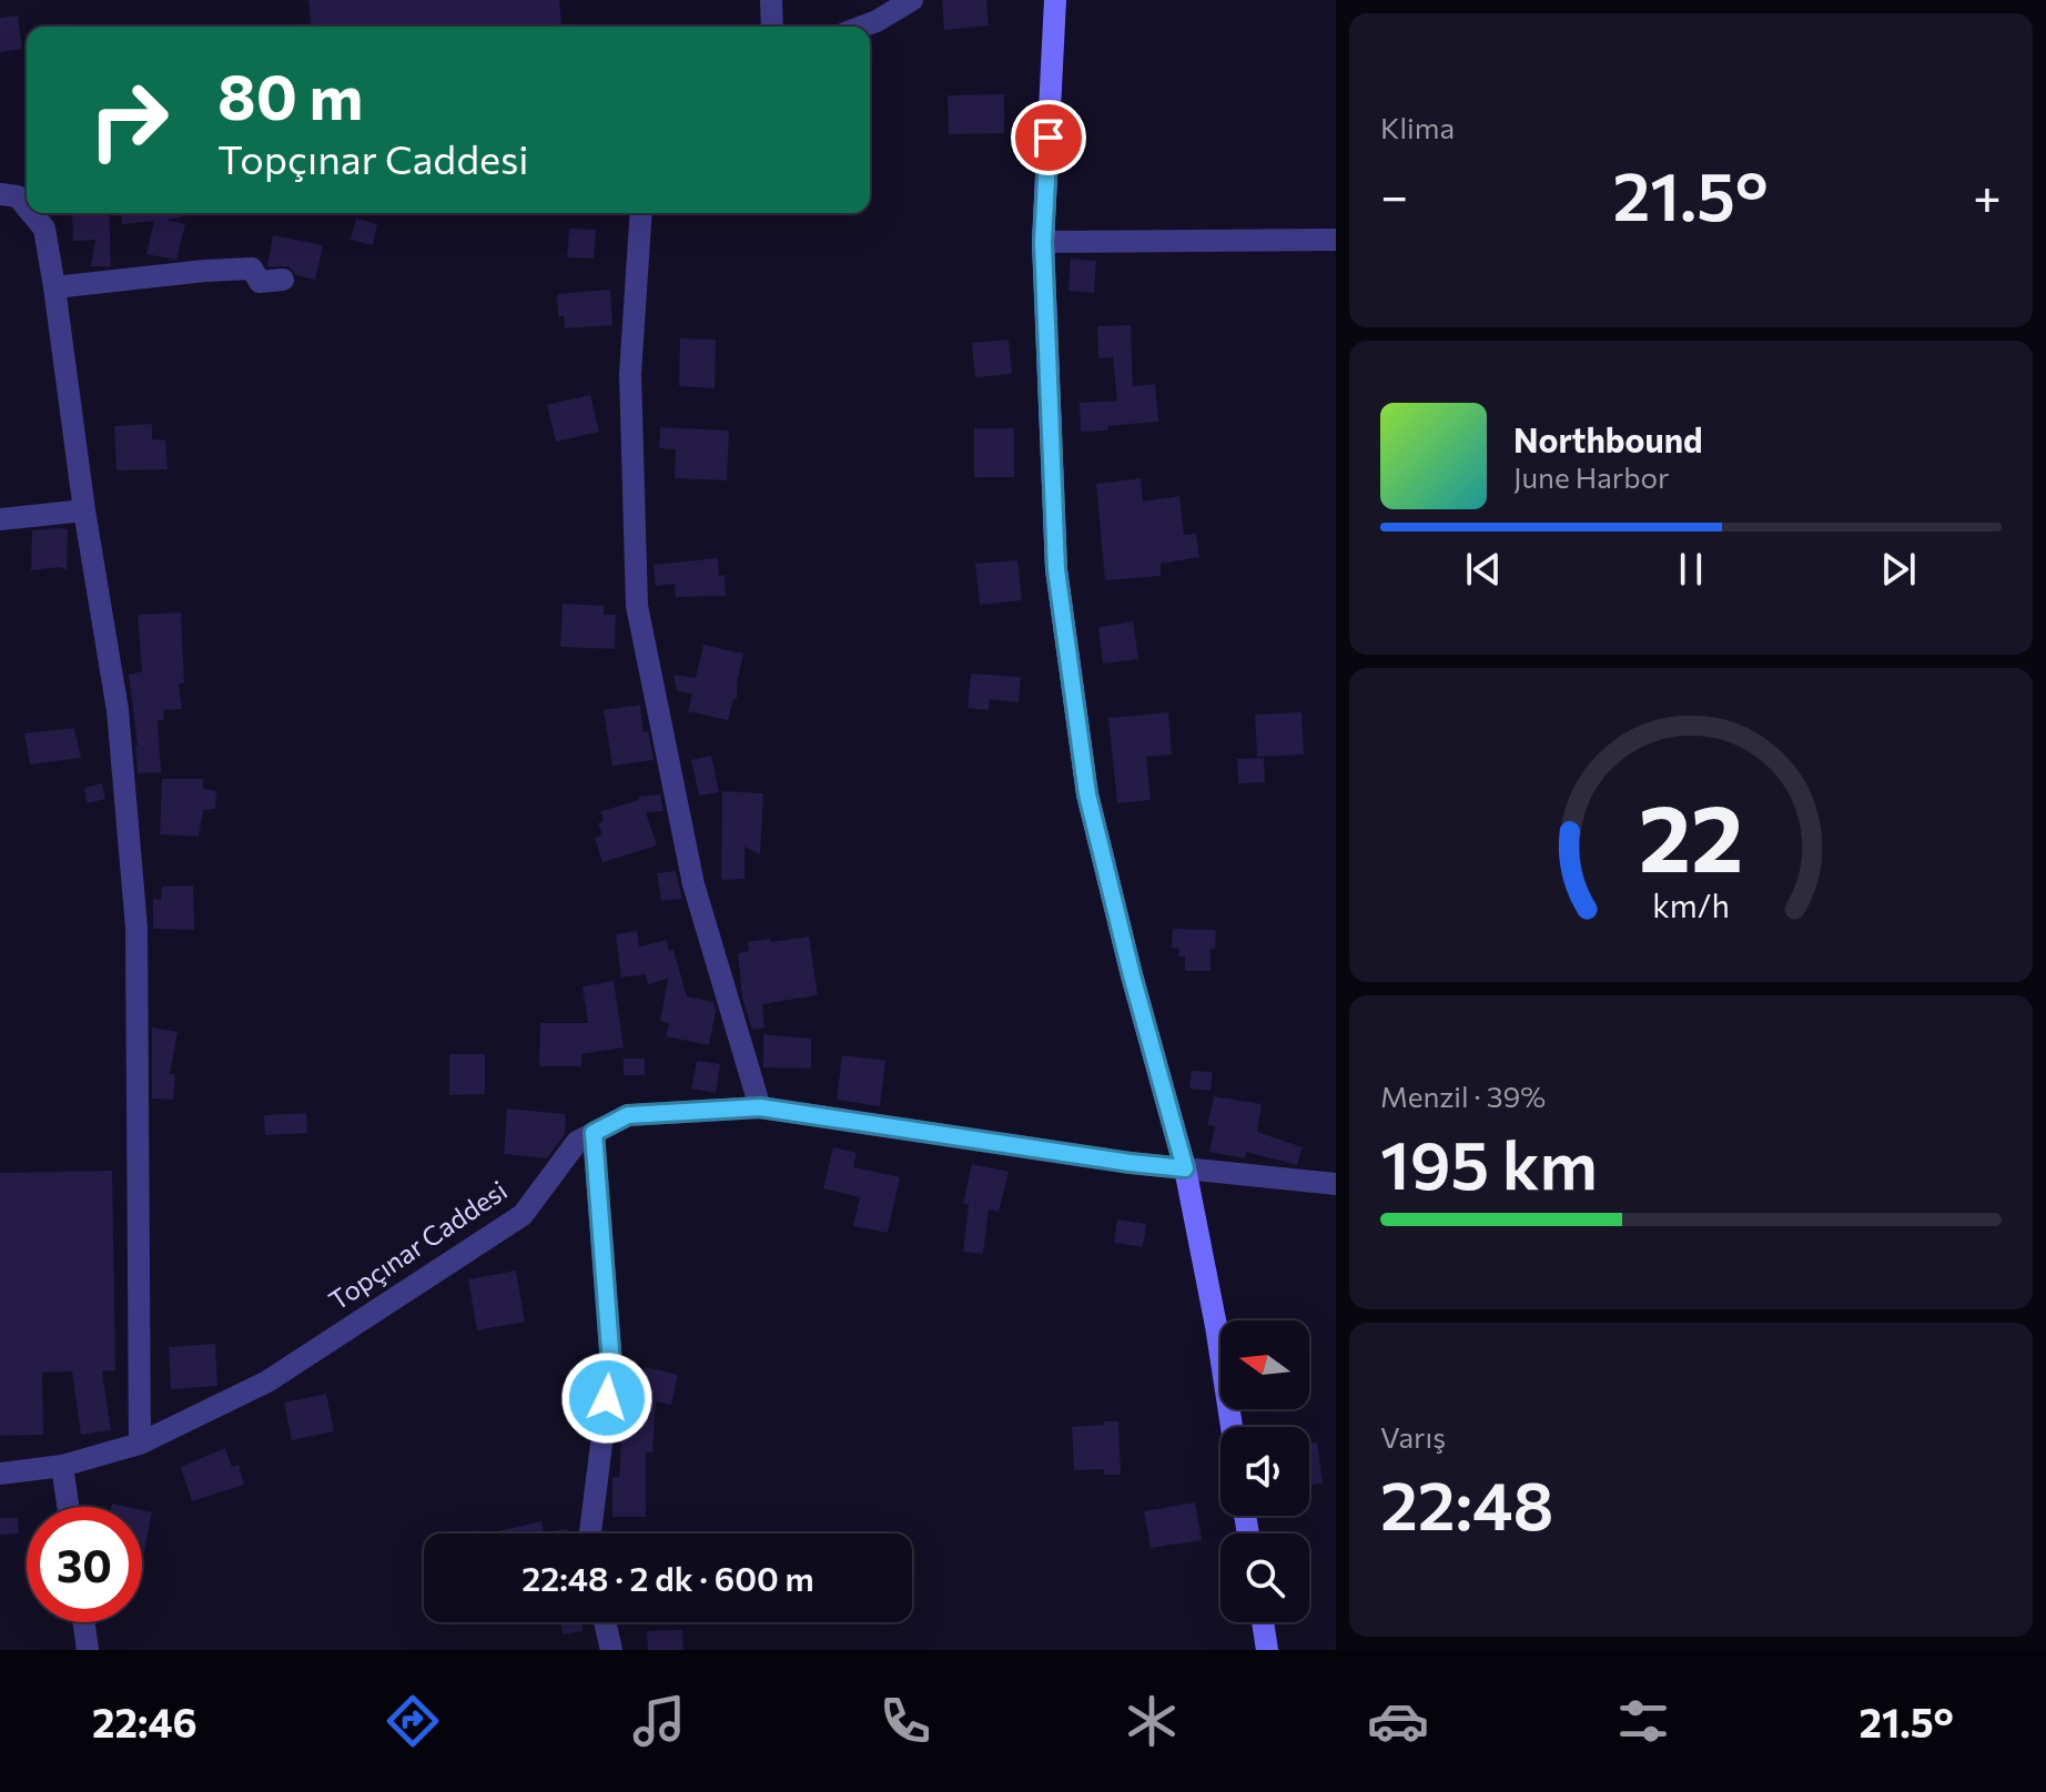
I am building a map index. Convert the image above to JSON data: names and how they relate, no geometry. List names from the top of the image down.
{
  "streets": {
    "street": ["Topçınar Caddesi"]
  },
  "north": "left",
  "page": {
    "tile": [
      "Klima",
      ["Menzil · 39%", "195 km"],
      ["Varış", "22:48"]
    ],
    "turn": ["80 m", "Topçınar Caddesi"],
    "heat": ["−", "21.5°", "+"],
    "song": ["Northbound", "June Harbor"],
    "limit": "30",
    "trip": "22:48 · 2 dk · 600 m",
    "tabs": ["22:46", "21.5°"],
    "gauge": ["22", "km/h"]
  }
}
